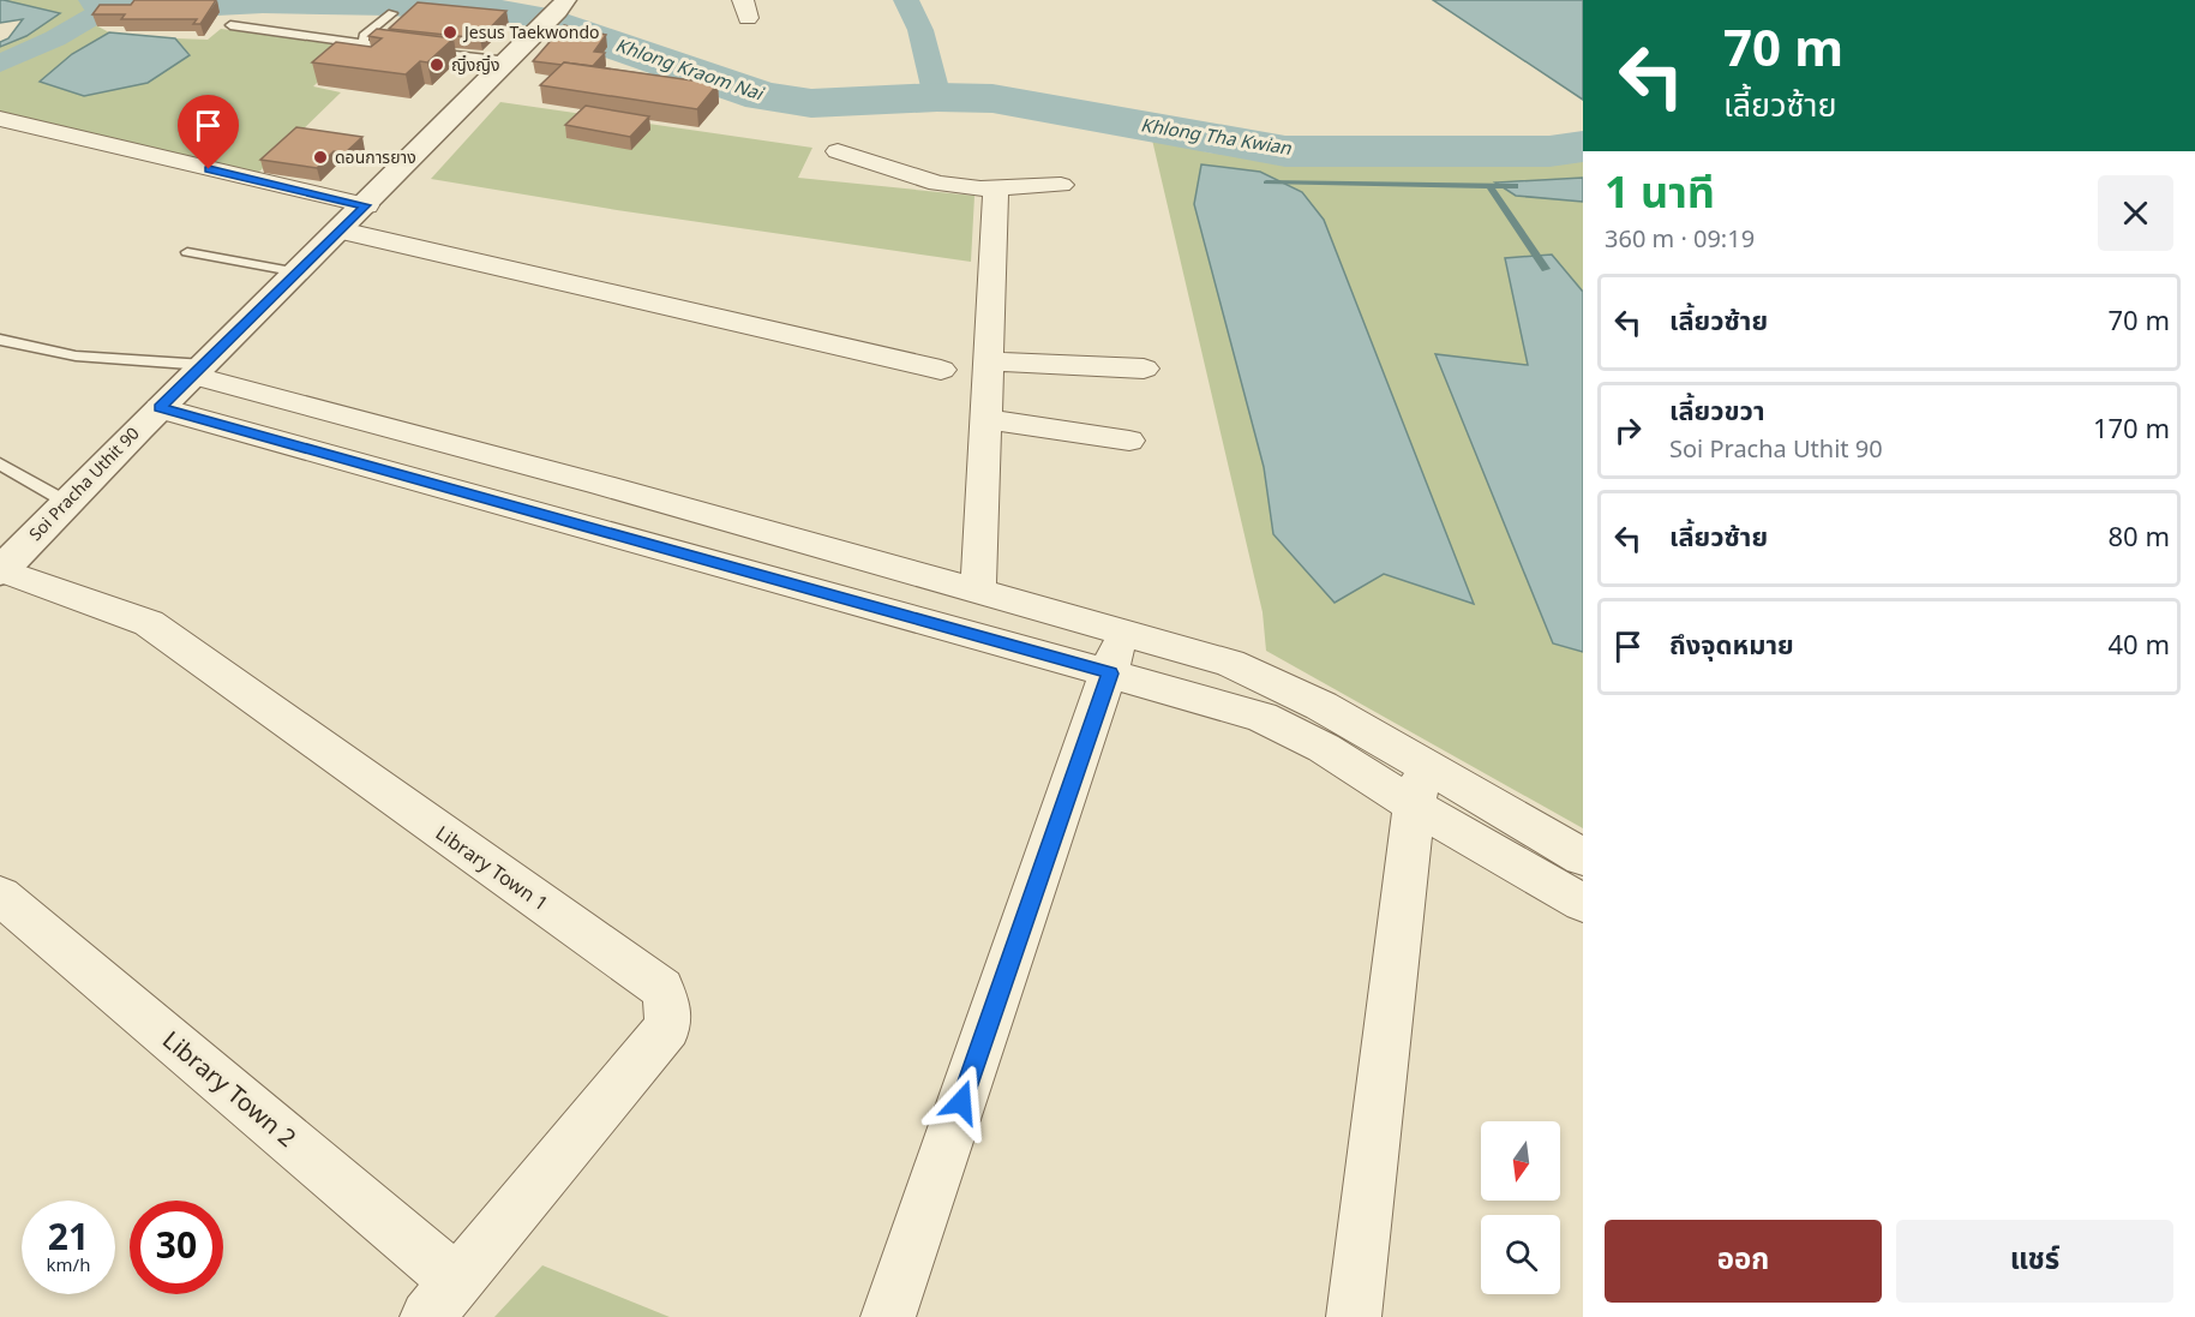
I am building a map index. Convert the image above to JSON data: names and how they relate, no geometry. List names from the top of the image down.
{
  "streets": {
    "street": ["Soi Pracha Uthit 90", "Library Town 1", "Library Town 2"]
  },
  "crossings": [
    ["Soi Pracha Uthit 90", "Library Town 1"],
    ["Library Town 1", "Library Town 2"]
  ],
  "water": ["Khlong Kraom Nai", "Khlong Tha Kwian"],
  "places": ["Jesus Taekwondo", "ญิ๋งญิ๋ง", "ดอนการยาง"],
  "north": "bottom",
  "page": {
    "turn": ["70 m", "เลี้ยวซ้าย"],
    "heading": ["1 นาที", "360 m · 09:19"],
    "list": [
      {
        "name": "เลี้ยวซ้าย",
        "value": "70 m"
      },
      {
        "name": "เลี้ยวขวา",
        "note": "Soi Pracha Uthit 90",
        "value": "170 m"
      },
      {
        "name": "เลี้ยวซ้าย",
        "value": "80 m"
      },
      {
        "name": "ถึงจุดหมาย",
        "value": "40 m"
      }
    ],
    "speed": "21 km/h",
    "limit": "30",
    "buttons": ["ออก", "แชร์"]
  }
}
